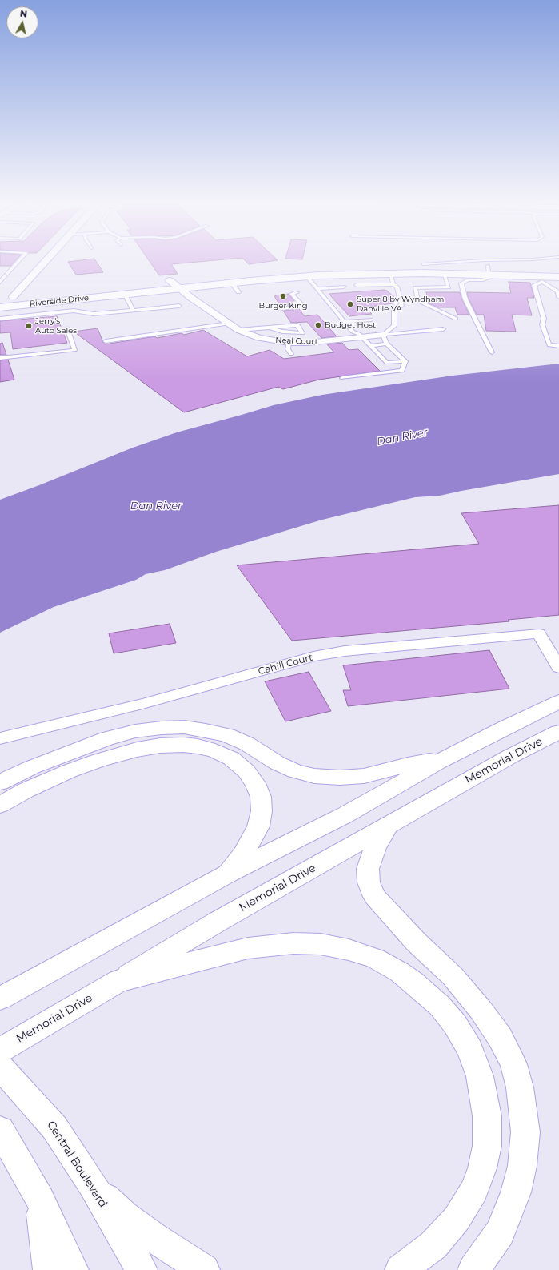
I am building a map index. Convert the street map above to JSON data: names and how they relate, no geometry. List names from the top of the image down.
{
  "streets": {
    "main road": ["Riverside Drive", "Memorial Drive", "Central Boulevard"],
    "street": ["Neal Court", "Cahill Court"]
  },
  "crossings": [
    ["Riverside Drive", "Neal Court"]
  ],
  "water": ["Dan River"],
  "places": [
    "Burger King",
    "Super 8 by Wyndham Danville VA",
    "Budget Host",
    "Jerry's Auto Sales"
  ],
  "north": "top"
}
